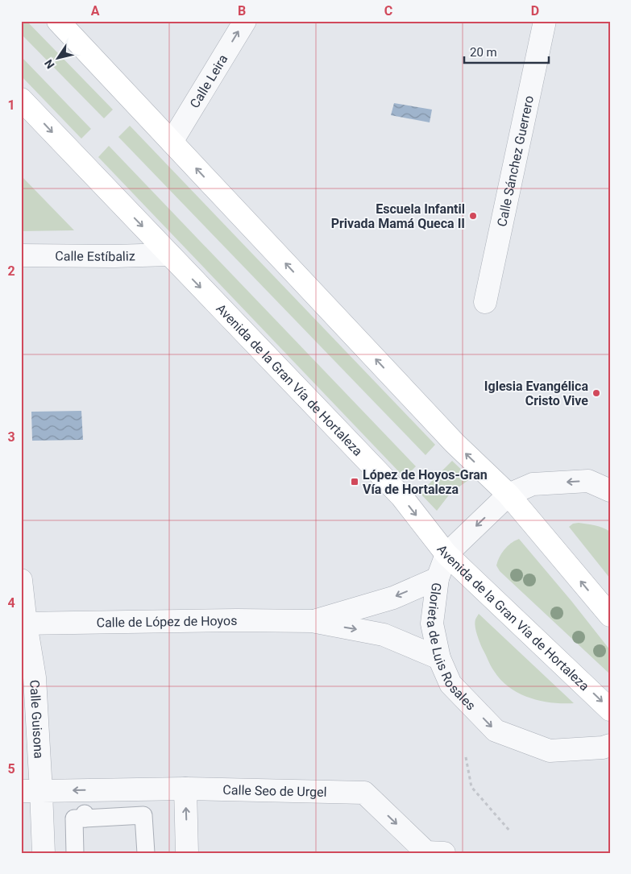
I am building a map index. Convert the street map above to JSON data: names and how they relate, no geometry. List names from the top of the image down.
{
  "streets": {
    "main road": ["Avenida de la Gran Vía de Hortaleza"],
    "street": [
      "Calle Leira",
      "Calle Sánchez Guerrero",
      "Calle Estíbaliz",
      "Calle de López de Hoyos",
      "Glorieta de Luis Rosales",
      "Calle Guisona",
      "Calle Seo de Urgel"
    ]
  },
  "crossings": [
    ["Calle Estíbaliz", "Avenida de la Gran Vía de Hortaleza"],
    ["Avenida de la Gran Vía de Hortaleza", "Glorieta de Luis Rosales"],
    ["Calle de López de Hoyos", "Glorieta de Luis Rosales"],
    ["Calle de López de Hoyos", "Calle Guisona"],
    ["Calle Guisona", "Calle Seo de Urgel"]
  ],
  "one_way": ["Calle Leira"],
  "places": {
    "other": ["Escuela Infantil Privada Mamá Queca II", "Iglesia Evangélica Cristo Vive"],
    "transit": ["López de Hoyos-Gran Vía de Hortaleza"]
  },
  "scale_bar": "20 m",
  "north": "bottom left",
  "grid": {
    "columns": [
      "A",
      "B",
      "C",
      "D"
    ],
    "rows": [
      "1",
      "2",
      "3",
      "4",
      "5"
    ]
  }
}
